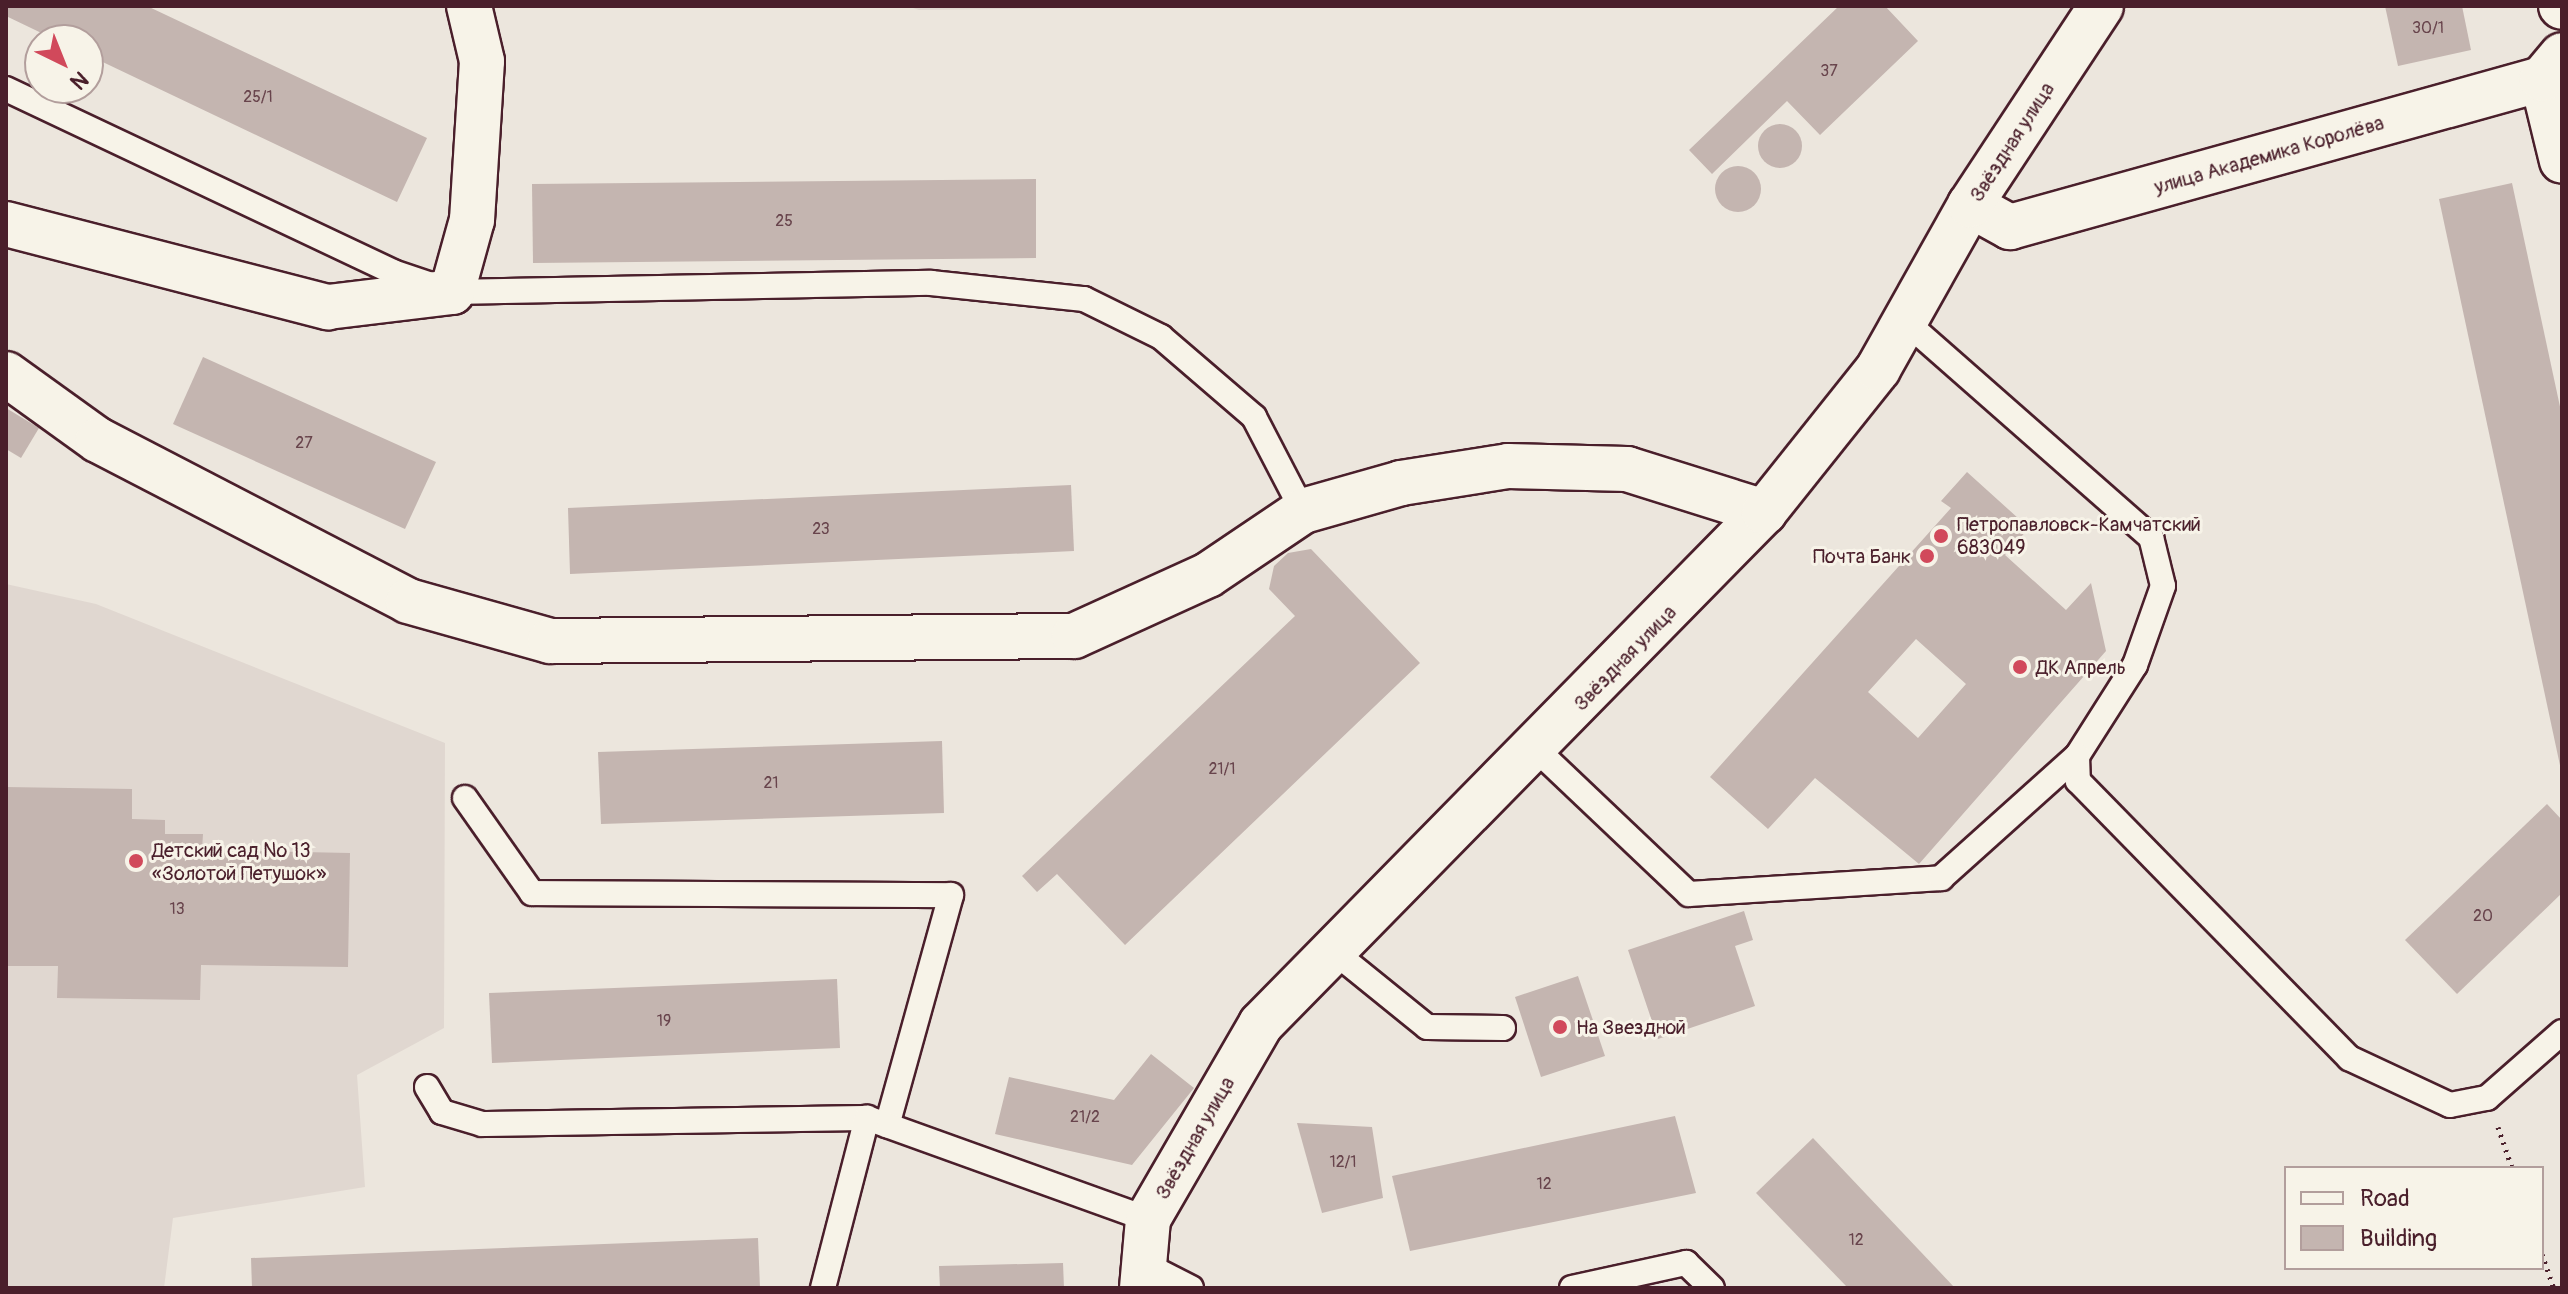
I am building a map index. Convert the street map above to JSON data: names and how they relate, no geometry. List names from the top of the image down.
{
  "streets": {
    "street": ["Звёздная улица", "улица Академика Королёва"]
  },
  "crossings": [
    ["Звёздная улица", "улица Академика Королёва"]
  ],
  "places": [
    "Петропавловск-Камчатский 683049",
    "Почта Банк",
    "ДК Апрель",
    "Детский сад № 13 «Золотой Петушок»",
    "На Звездной"
  ],
  "house_numbers": [
    "30/1",
    "37",
    "25/1",
    "25",
    "27",
    "23",
    "21/1",
    "21",
    "13",
    "20",
    "19",
    "21/2",
    "12/1",
    "12",
    "12"
  ],
  "legend": ["Road", "Building"],
  "north": "bottom right"
}
